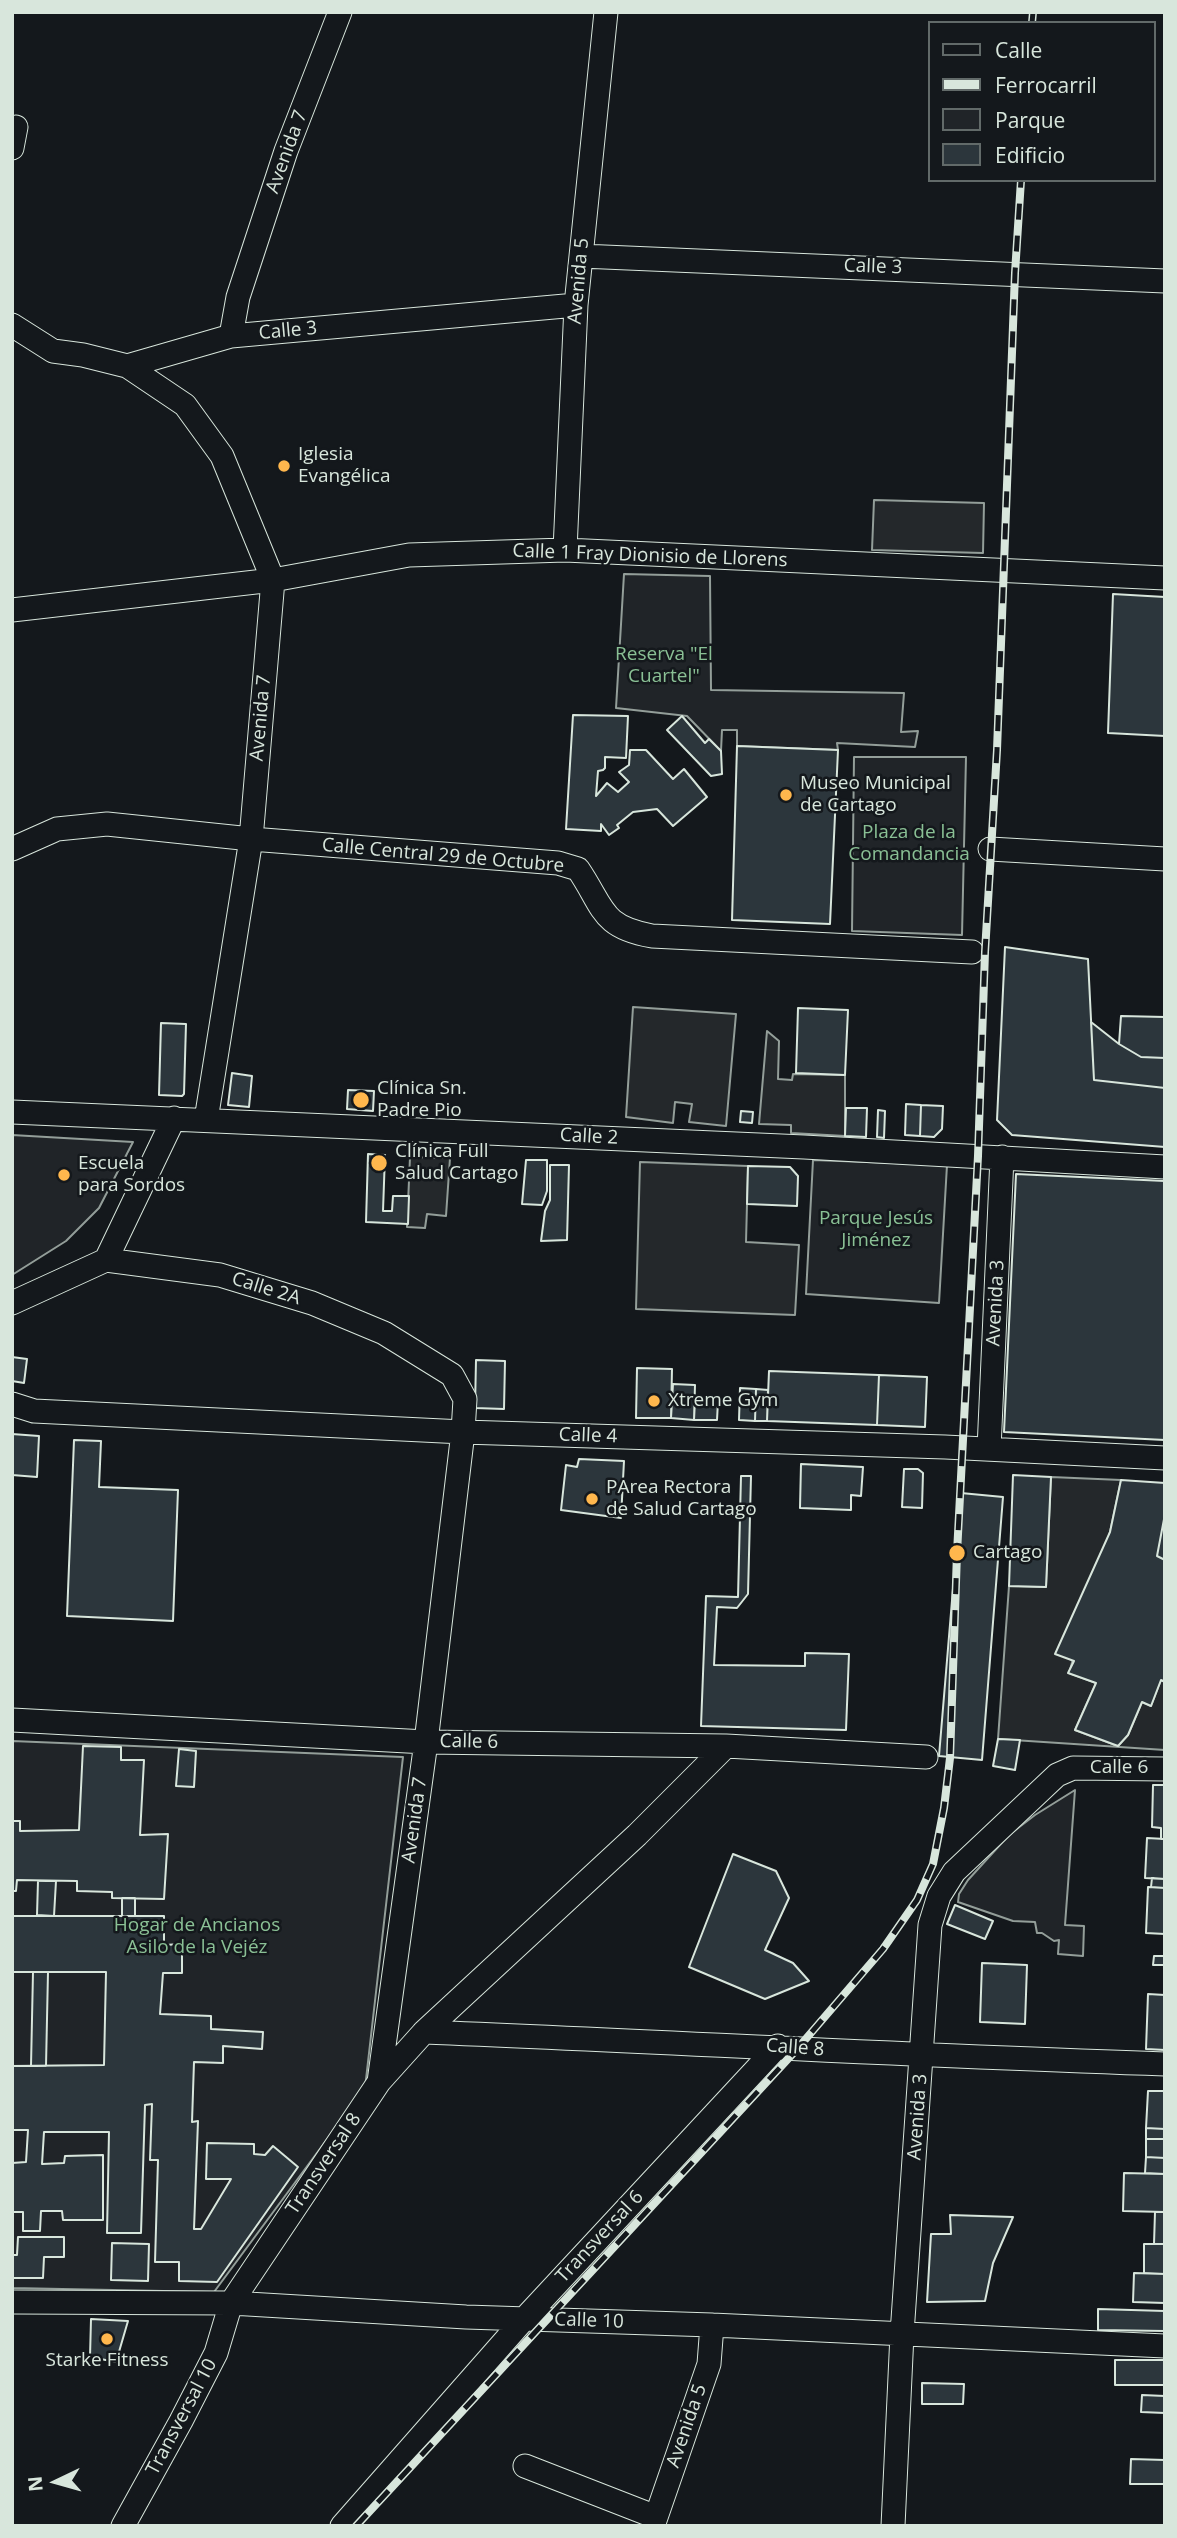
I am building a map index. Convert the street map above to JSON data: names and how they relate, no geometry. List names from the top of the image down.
{
  "streets": {
    "street": [
      "Avenida 7",
      "Calle 3",
      "Avenida 5",
      "Calle 1 Fray Dionisio de Llorens",
      "Calle Central 29 de Octubre",
      "Calle 2",
      "Calle 2A",
      "Avenida 3",
      "Calle 4",
      "Calle 6",
      "Calle 8",
      "Transversal 8",
      "Transversal 6",
      "Calle 10",
      "Transversal 10"
    ]
  },
  "crossings": [
    ["Avenida 7", "Calle 3"],
    ["Avenida 7", "Calle 1 Fray Dionisio de Llorens"],
    ["Avenida 7", "Calle Central 29 de Octubre"],
    ["Avenida 7", "Calle 2"],
    ["Avenida 7", "Calle 2A"],
    ["Avenida 7", "Calle 4"],
    ["Avenida 7", "Calle 6"],
    ["Avenida 7", "Transversal 8"],
    ["Calle 3", "Avenida 5"],
    ["Avenida 5", "Calle 1 Fray Dionisio de Llorens"],
    ["Avenida 5", "Calle 10"],
    ["Calle 2", "Avenida 3"],
    ["Calle 2A", "Calle 4"],
    ["Avenida 3", "Calle 4"],
    ["Avenida 3", "Calle 6"],
    ["Avenida 3", "Calle 8"],
    ["Avenida 3", "Calle 10"],
    ["Calle 8", "Transversal 8"],
    ["Calle 8", "Transversal 6"],
    ["Transversal 8", "Calle 10"],
    ["Transversal 8", "Transversal 10"],
    ["Transversal 6", "Calle 10"],
    ["Calle 10", "Transversal 10"]
  ],
  "parks": [
    "Reserva \"El Cuartel\"",
    "Plaza de la Comandancia",
    "Parque Jesús Jiménez",
    "Hogar de Ancianos Asilo de la Vejéz"
  ],
  "places": [
    "Iglesia Evangélica",
    "Museo Municipal de Cartago",
    "Clínica Sn. Padre Pio",
    "Clínica Full Salud Cartago",
    "Escuela para Sordos",
    "Xtreme Gym",
    "PArea Rectora de Salud Cartago",
    "Cartago",
    "Starke Fitness"
  ],
  "legend": [
    "Calle",
    "Ferrocarril",
    "Parque",
    "Edificio"
  ],
  "north": "left"
}
